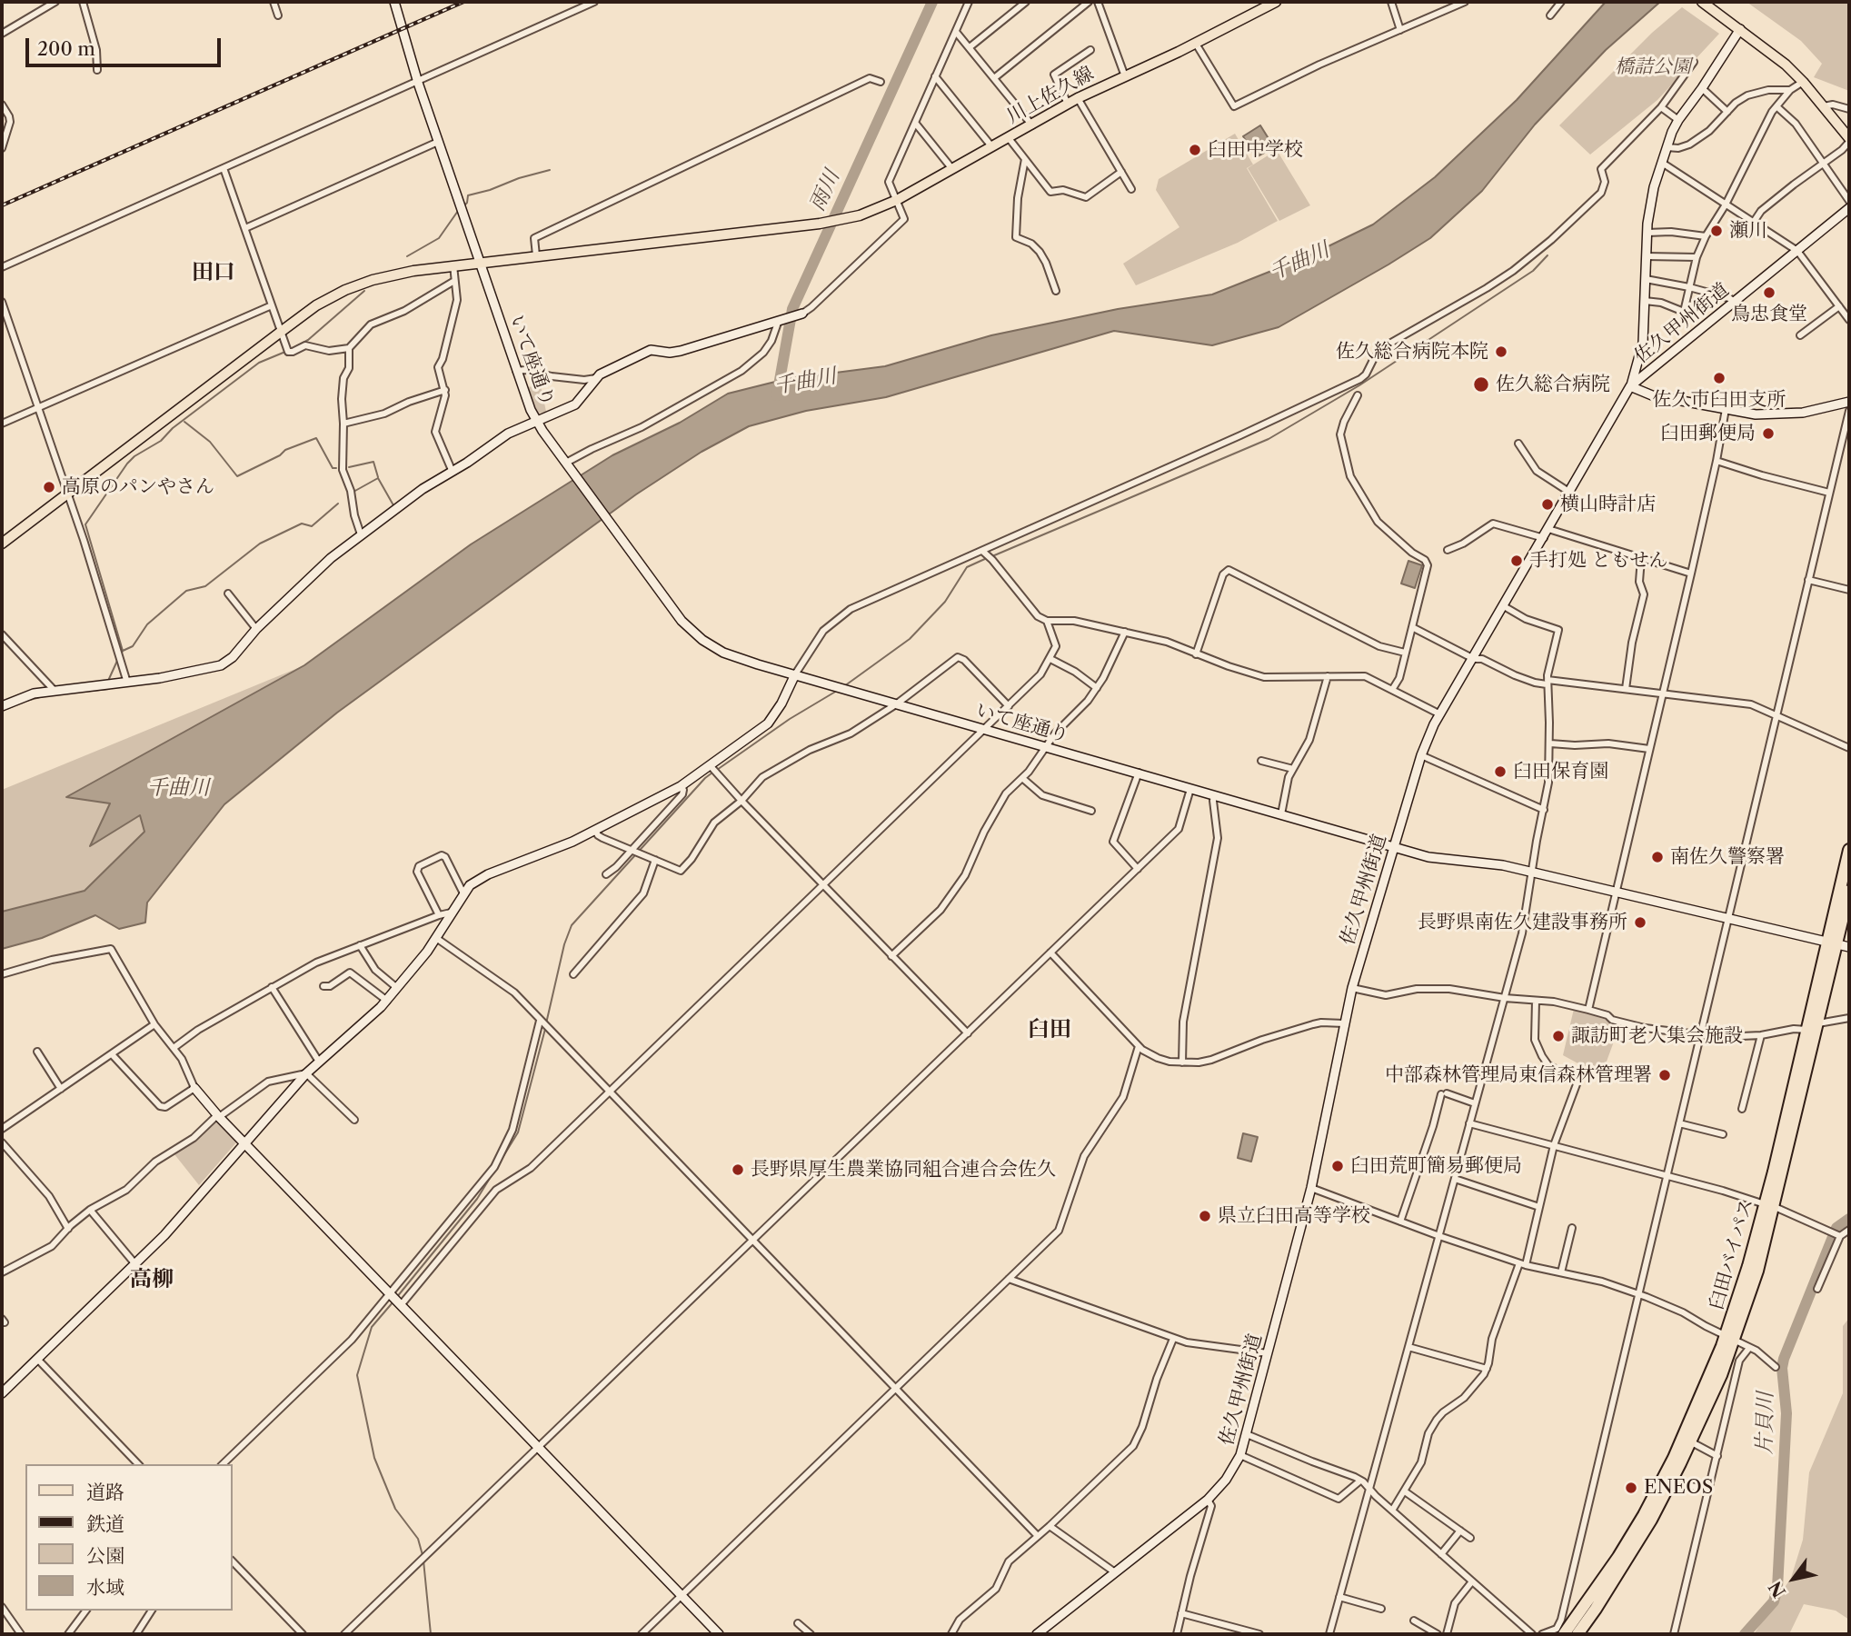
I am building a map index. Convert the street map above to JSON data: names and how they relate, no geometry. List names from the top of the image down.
{
  "streets": {
    "highway": ["臼田バイパス"],
    "main road": ["川上佐久線"],
    "street": ["佐久甲州街道", "いて座通り"]
  },
  "crossings": [
    ["川上佐久線", "いて座通り"],
    ["佐久甲州街道", "いて座通り"],
    ["いて座通り", "臼田バイパス"]
  ],
  "districts": ["田口", "臼田", "高柳"],
  "water": ["雨川", "千曲川", "片貝川"],
  "parks": ["橋詰公園"],
  "places": [
    "臼田中学校",
    "瀬川",
    "鳥忠食堂",
    "佐久総合病院本院",
    "佐久市臼田支所",
    "佐久総合病院",
    "臼田郵便局",
    "高原のパンやさん",
    "横山時計店",
    "手打処 ともせん",
    "臼田保育園",
    "南佐久警察署",
    "長野県南佐久建設事務所",
    "諏訪町老人集会施設",
    "中部森林管理局東信森林管理署",
    "臼田荒町簡易郵便局",
    "長野県厚生農業協同組合連合会佐久",
    "県立臼田高等学校",
    "ENEOS"
  ],
  "legend": [
    "道路",
    "鉄道",
    "公園",
    "水域"
  ],
  "scale_bar": "200 m",
  "north": "bottom left"
}
